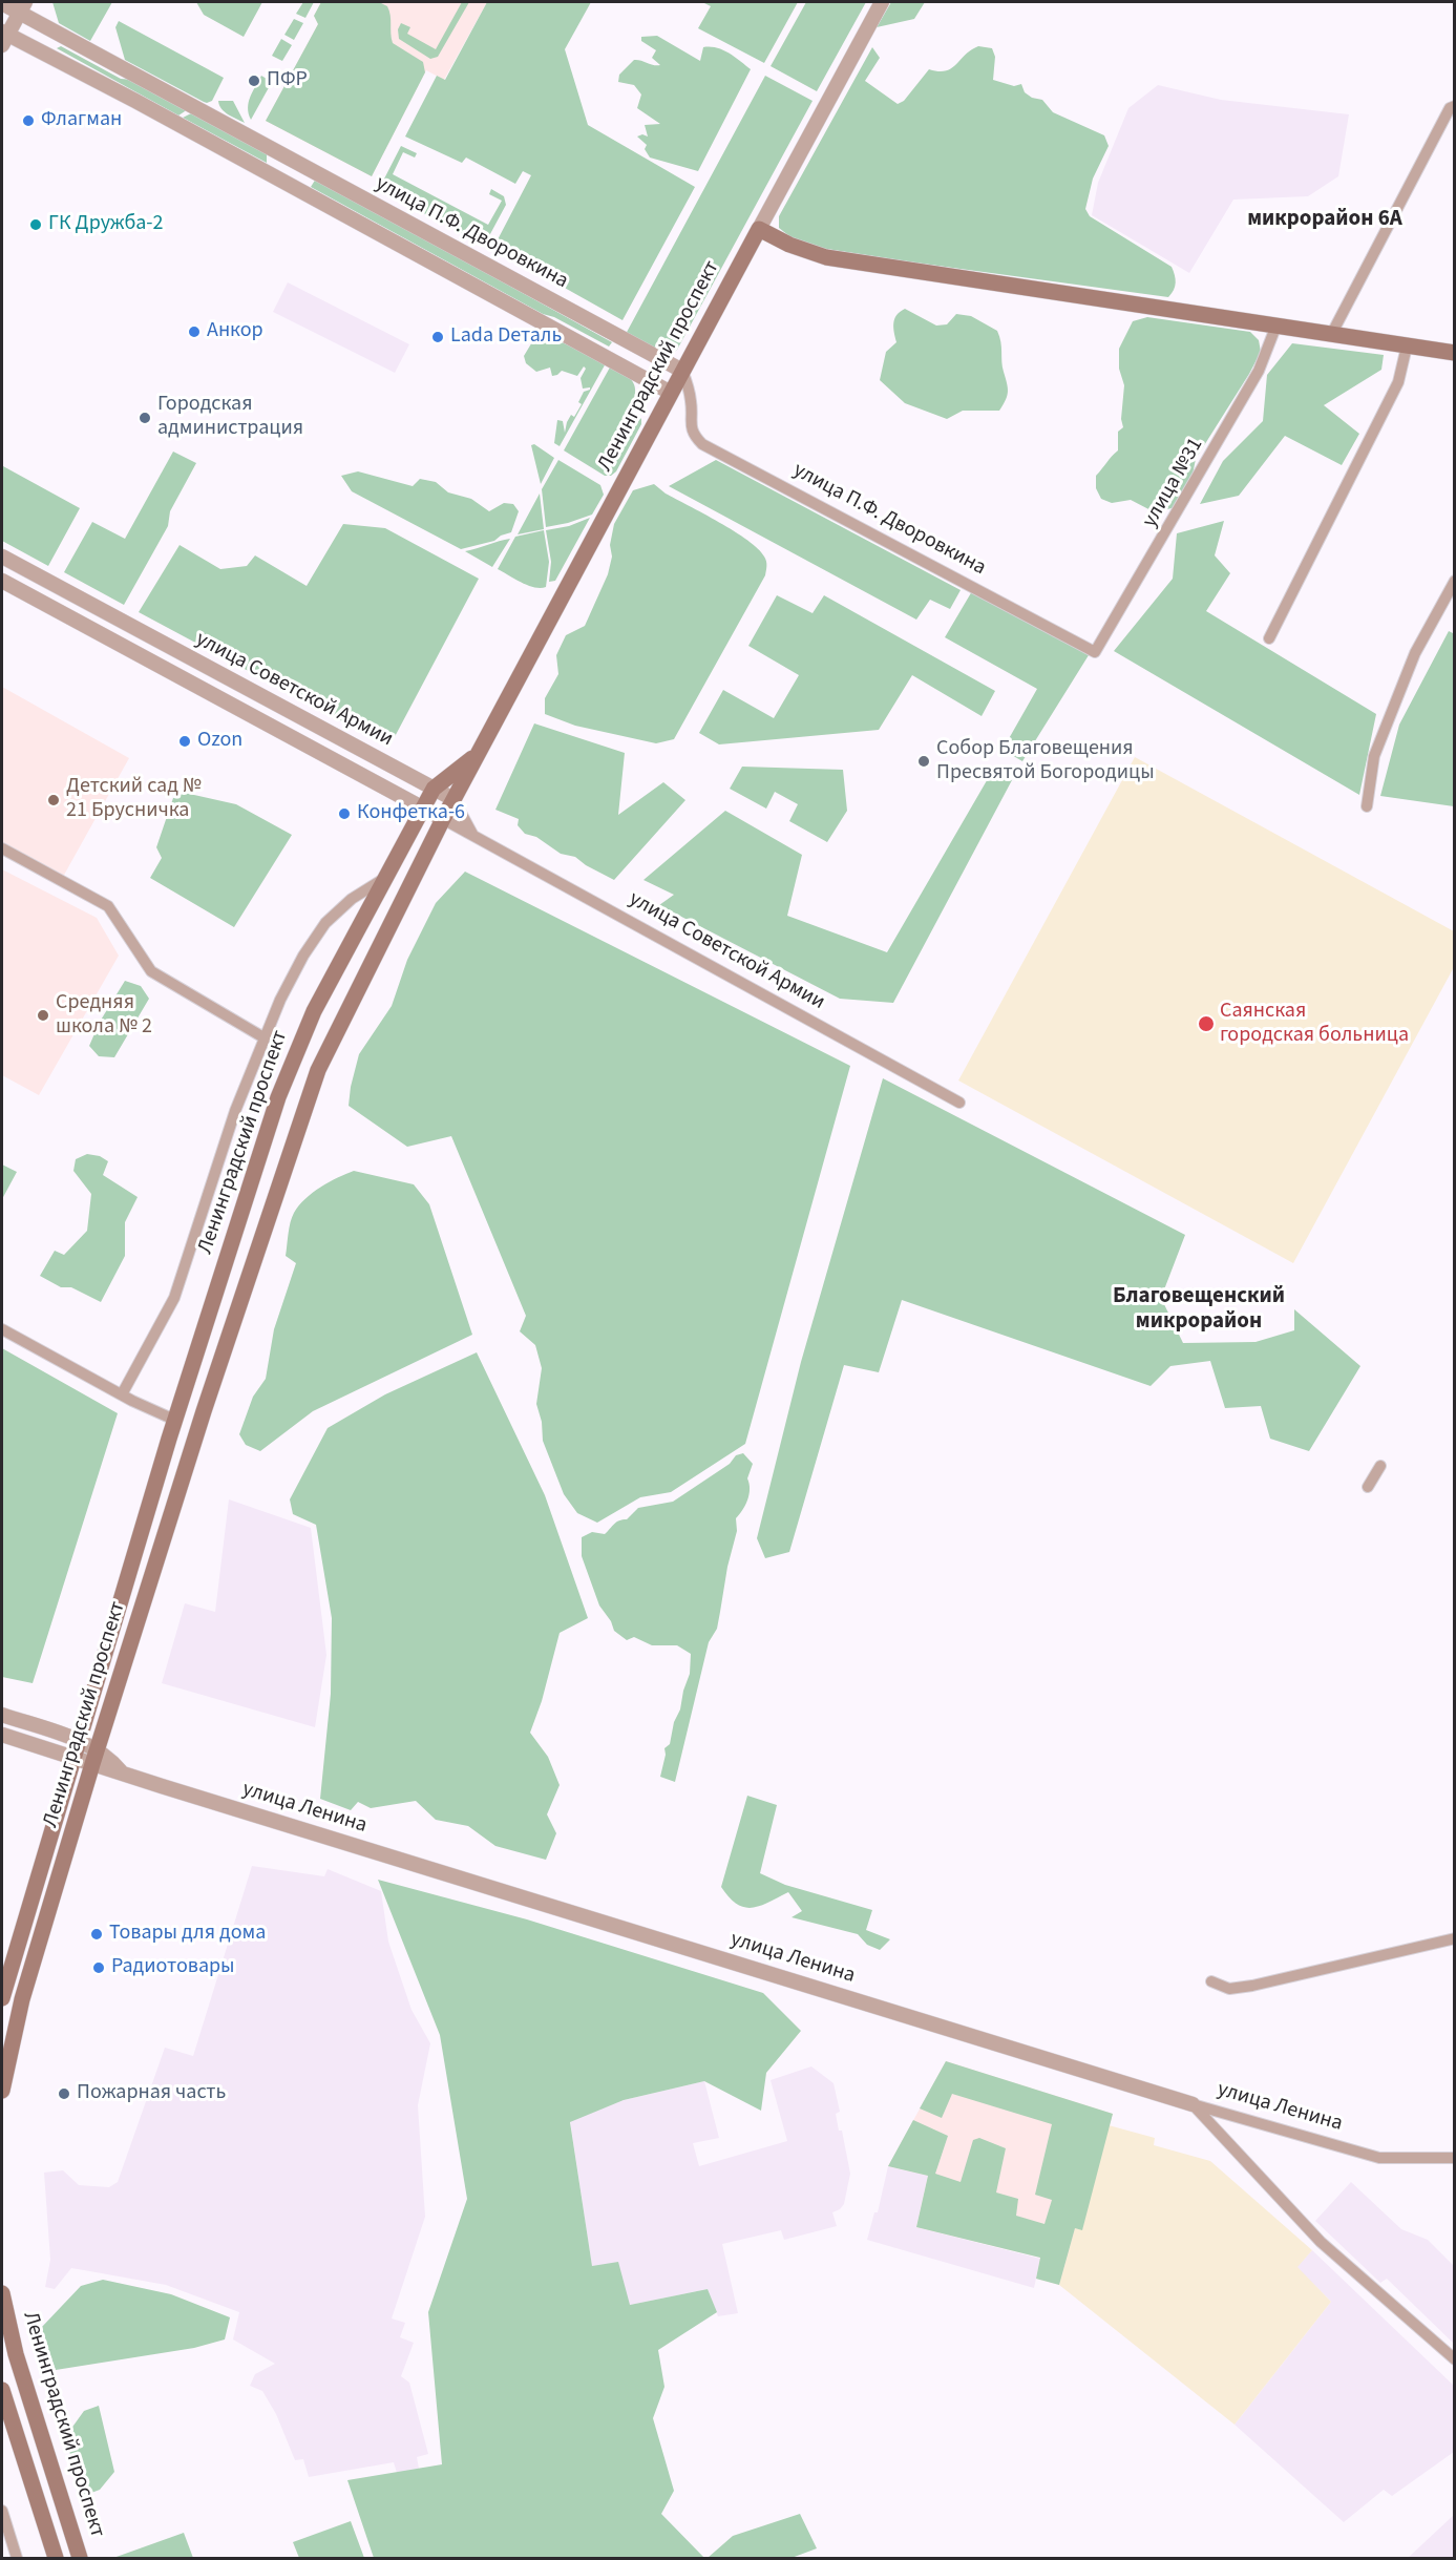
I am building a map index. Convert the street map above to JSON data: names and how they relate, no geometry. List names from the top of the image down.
{
  "streets": {
    "main road": ["Ленинградский проспект"],
    "street": [
      "улица П.Ф. Дворовкина",
      "улица №31",
      "улица Советской Армии",
      "улица Ленина"
    ]
  },
  "crossings": [
    ["улица П.Ф. Дворовкина", "Ленинградский проспект"],
    ["улица П.Ф. Дворовкина", "улица №31"],
    ["Ленинградский проспект", "улица Советской Армии"],
    ["Ленинградский проспект", "улица Ленина"]
  ],
  "districts": ["микрорайон 6А", "Благовещенский микрорайон"],
  "places": [
    "ПФР",
    "Флагман",
    "ГК Дружба-2",
    "Анкор",
    "Lada Dеталь",
    "Городская администрация",
    "Ozon",
    "Собор Благовещения Пресвятой Богородицы",
    "Детский сад № 21 Брусничка",
    "Конфетка-6",
    "Средняя школа № 2",
    "Саянская городская больница",
    "Товары для дома",
    "Радиотовары",
    "Пожарная часть"
  ]
}
